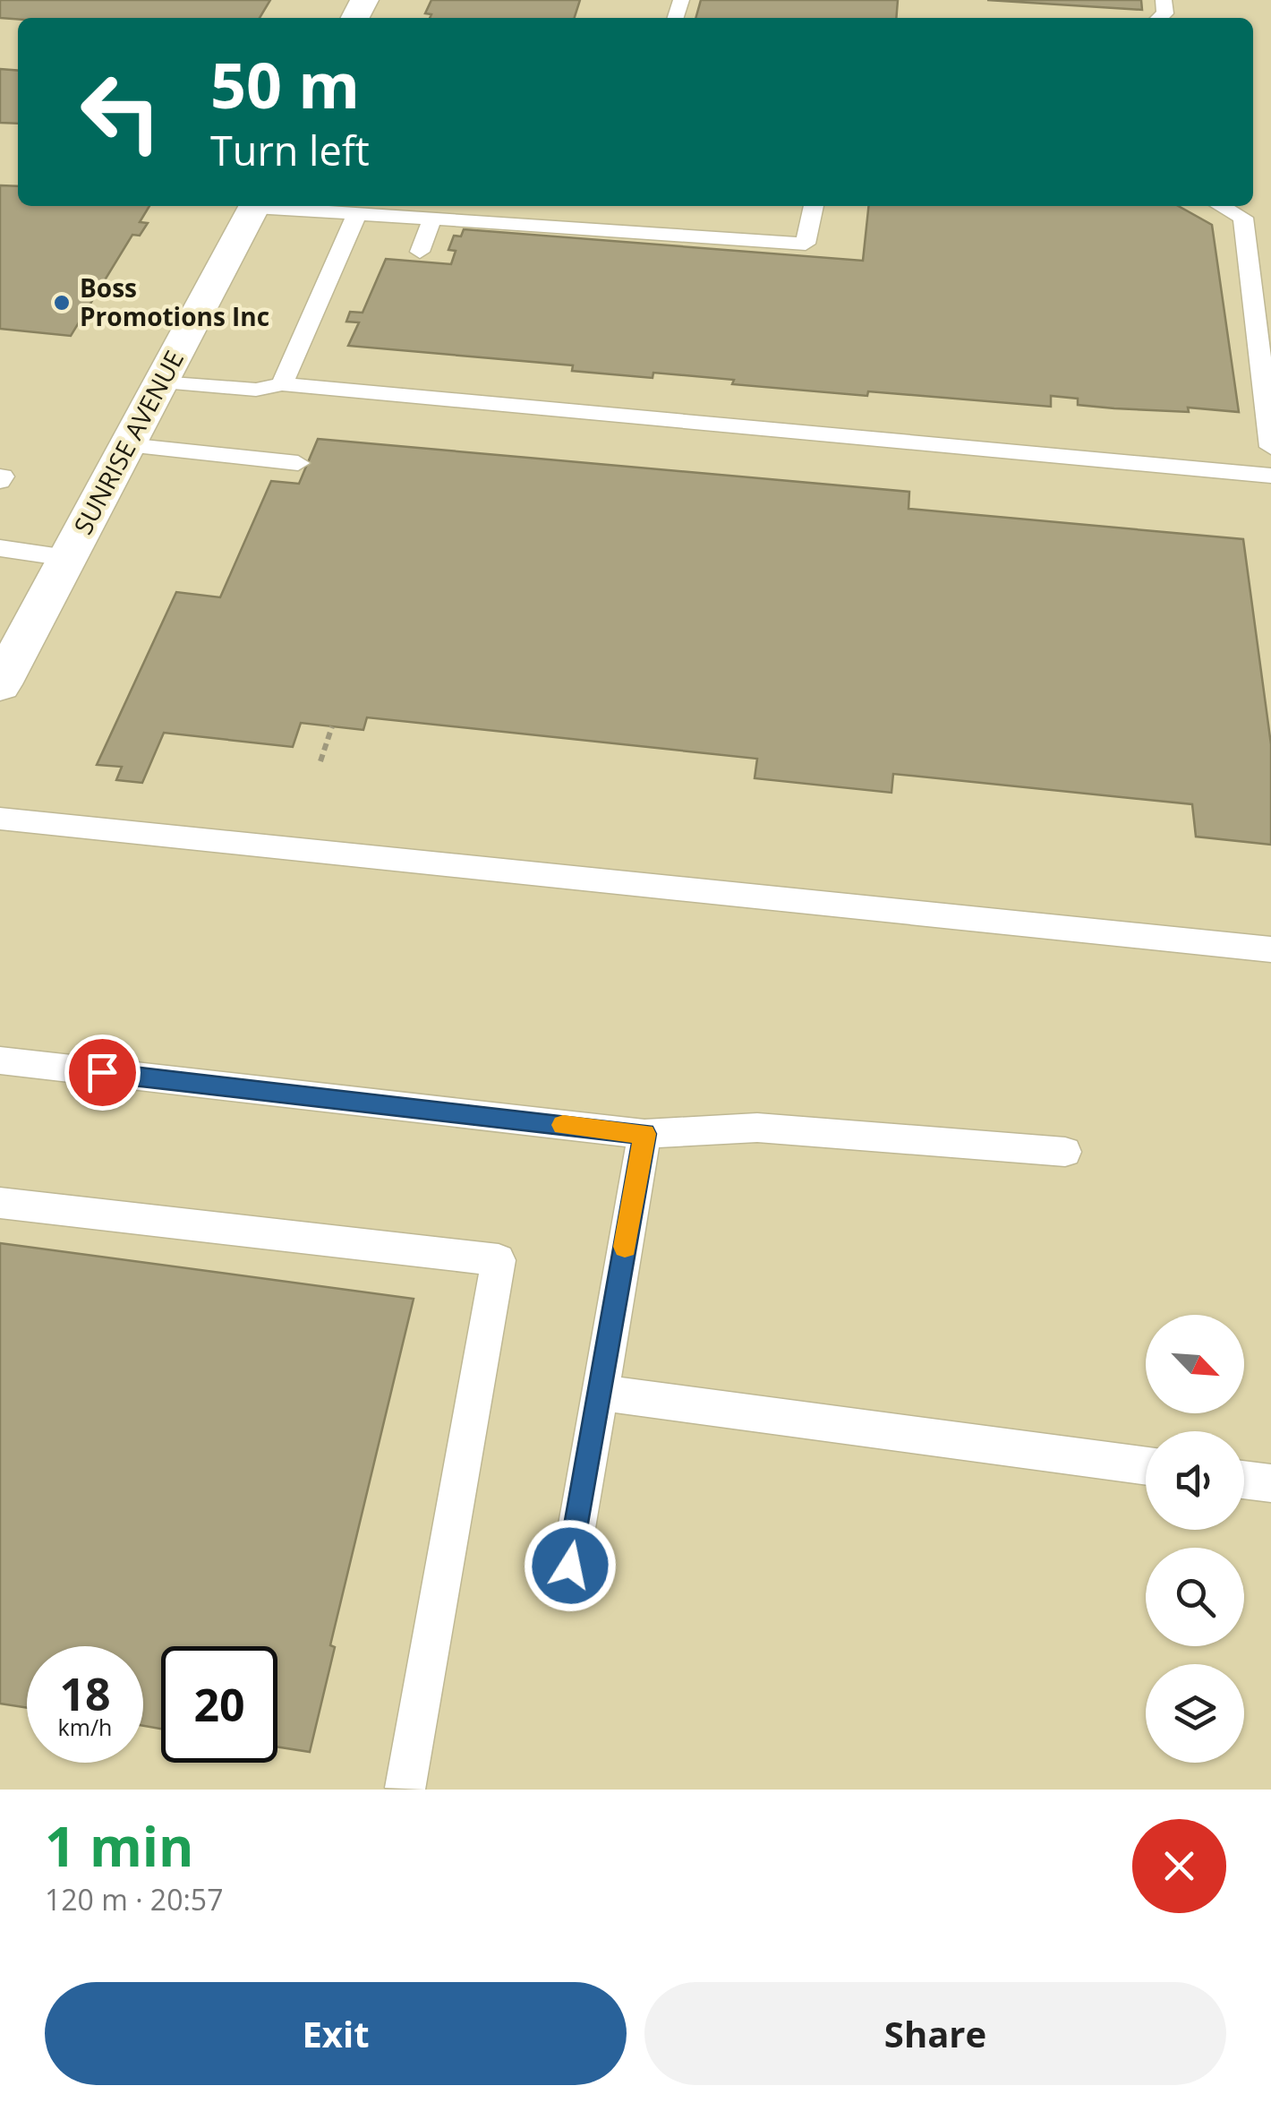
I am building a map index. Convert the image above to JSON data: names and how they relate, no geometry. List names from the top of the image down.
{
  "streets": {
    "street": ["SUNRISE AVENUE"]
  },
  "places": ["Boss Promotions Inc"],
  "north": "bottom right",
  "page": {
    "turn": ["50 m", "Turn left"],
    "speed": "18 km/h",
    "limit": "20",
    "heading": ["1 min", "120 m · 20:57"],
    "buttons": ["Exit", "Share"]
  }
}
